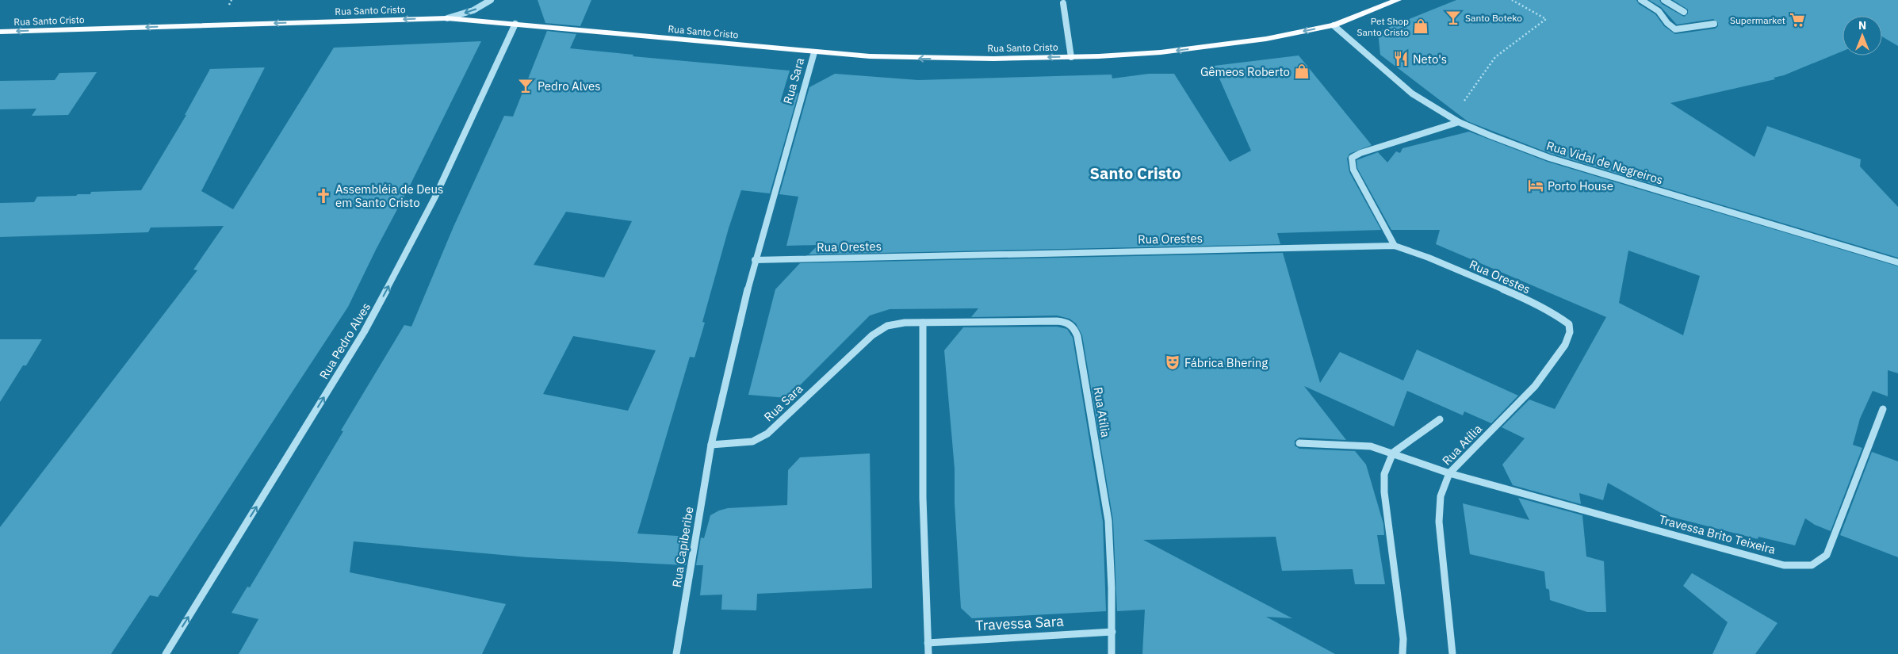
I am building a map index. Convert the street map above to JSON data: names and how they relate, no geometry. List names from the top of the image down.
{
  "streets": {
    "main road": ["Rua Santo Cristo"],
    "street": [
      "Rua Sara",
      "Rua Vidal de Negreiros",
      "Rua Orestes",
      "Rua Pedro Alves",
      "Rua Atília",
      "Travessa Brito Teixeira",
      "Rua Capiberibe",
      "Travessa Sara"
    ]
  },
  "crossings": [
    ["Rua Santo Cristo", "Rua Sara"],
    ["Rua Santo Cristo", "Rua Vidal de Negreiros"],
    ["Rua Santo Cristo", "Rua Pedro Alves"],
    ["Rua Sara", "Rua Orestes"],
    ["Rua Sara", "Rua Atília"],
    ["Rua Sara", "Rua Capiberibe"],
    ["Rua Orestes", "Rua Atília"],
    ["Rua Atília", "Travessa Brito Teixeira"],
    ["Rua Atília", "Travessa Sara"]
  ],
  "one_way": ["Rua Santo Cristo", "Rua Pedro Alves"],
  "districts": ["Santo Cristo"],
  "places": {
    "bar": ["Santo Boteko", "Pedro Alves"],
    "supermarket": ["Supermarket"],
    "shop": ["Pet Shop Santo Cristo", "Gêmeos Roberto"],
    "restaurant": ["Neto's"],
    "hotel": ["Porto House"],
    "church": ["Assembléia de Deus em Santo Cristo"],
    "theatre": ["Fábrica Bhering"]
  },
  "north": "top"
}
